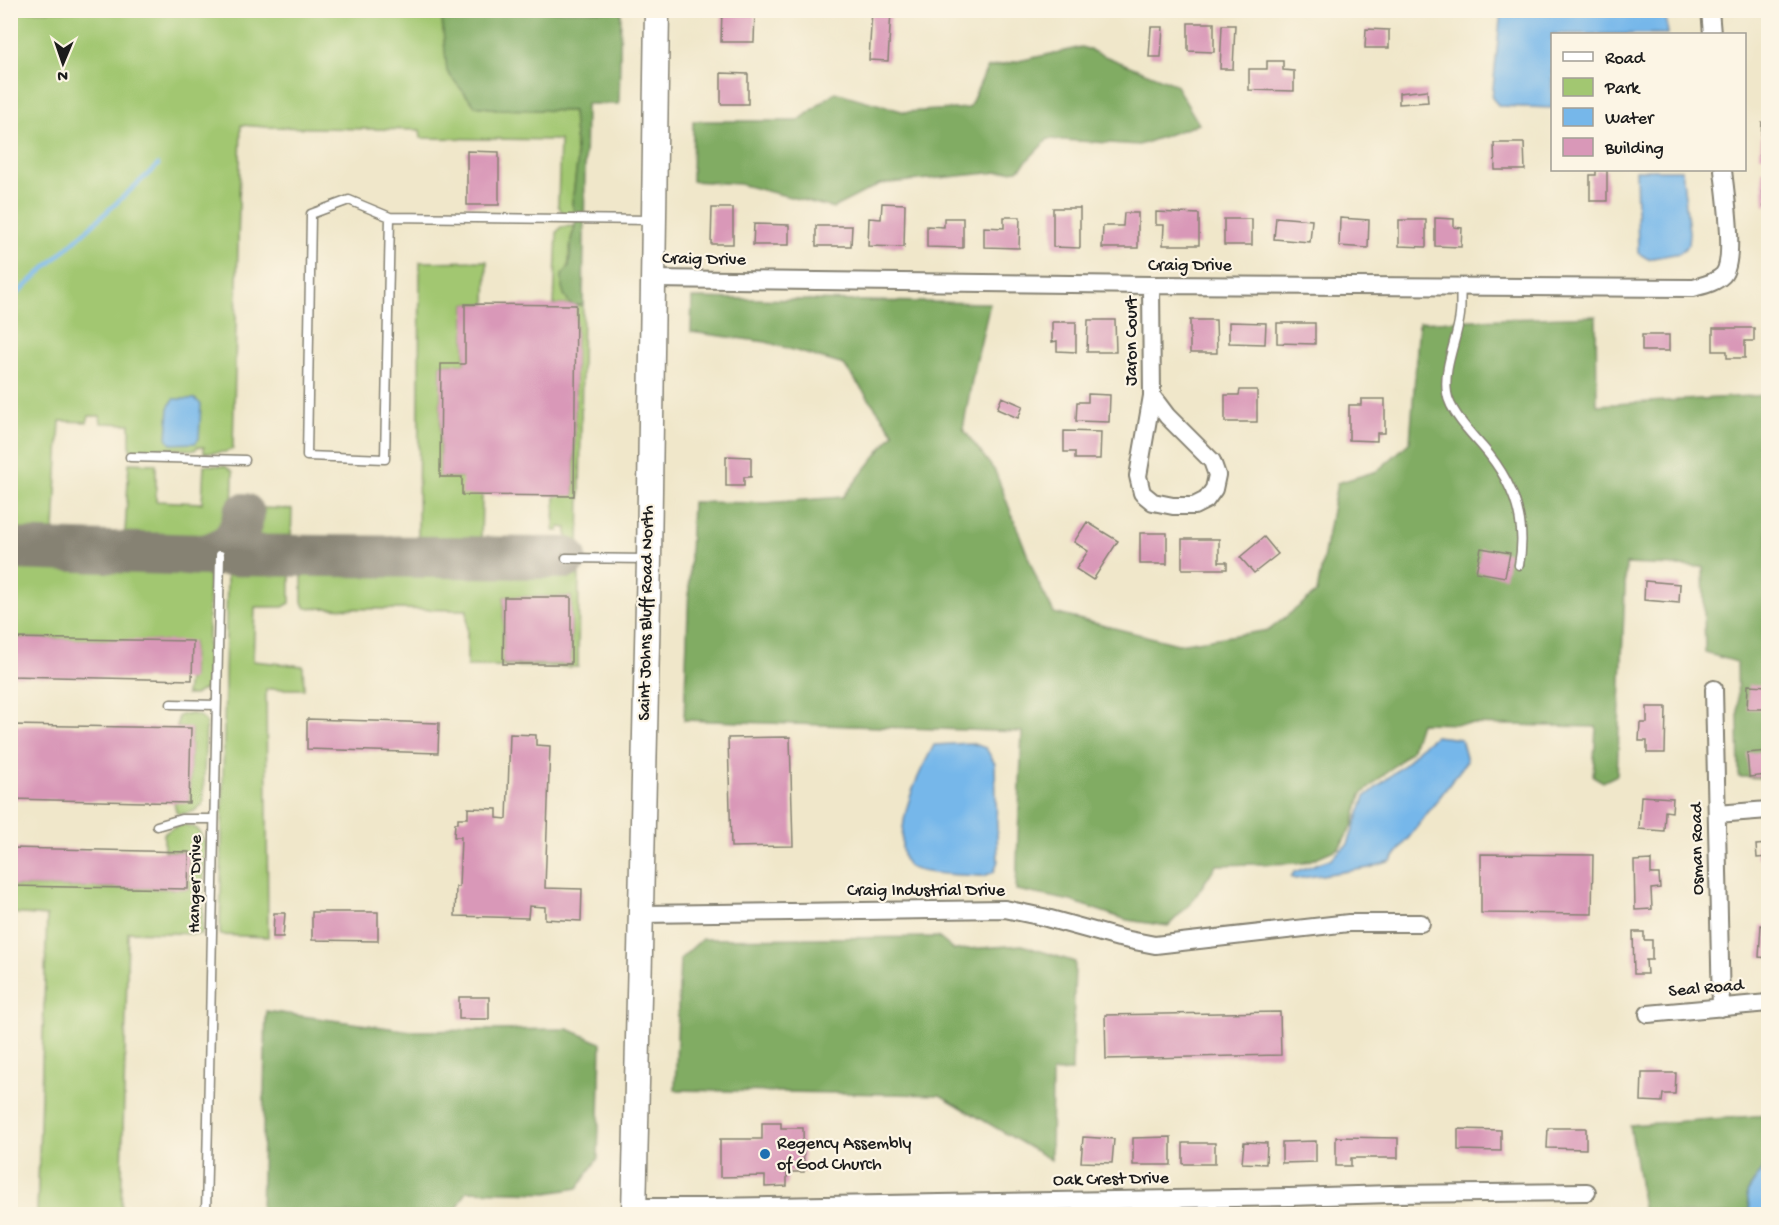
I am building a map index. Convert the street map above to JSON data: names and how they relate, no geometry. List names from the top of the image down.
{
  "streets": {
    "main road": ["Saint Johns Bluff Road North"],
    "street": [
      "Craig Drive",
      "Jaron Court",
      "Osman Road",
      "Craig Industrial Drive",
      "Seal Road",
      "Oak Crest Drive"
    ],
    "lane": ["Hanger Drive"]
  },
  "crossings": [
    ["Craig Drive", "Jaron Court"],
    ["Craig Drive", "Saint Johns Bluff Road North"],
    ["Saint Johns Bluff Road North", "Craig Industrial Drive"],
    ["Saint Johns Bluff Road North", "Oak Crest Drive"],
    ["Osman Road", "Seal Road"]
  ],
  "places": ["Regency Assembly of God Church"],
  "legend": [
    "Road",
    "Park",
    "Water",
    "Building"
  ],
  "north": "bottom"
}
